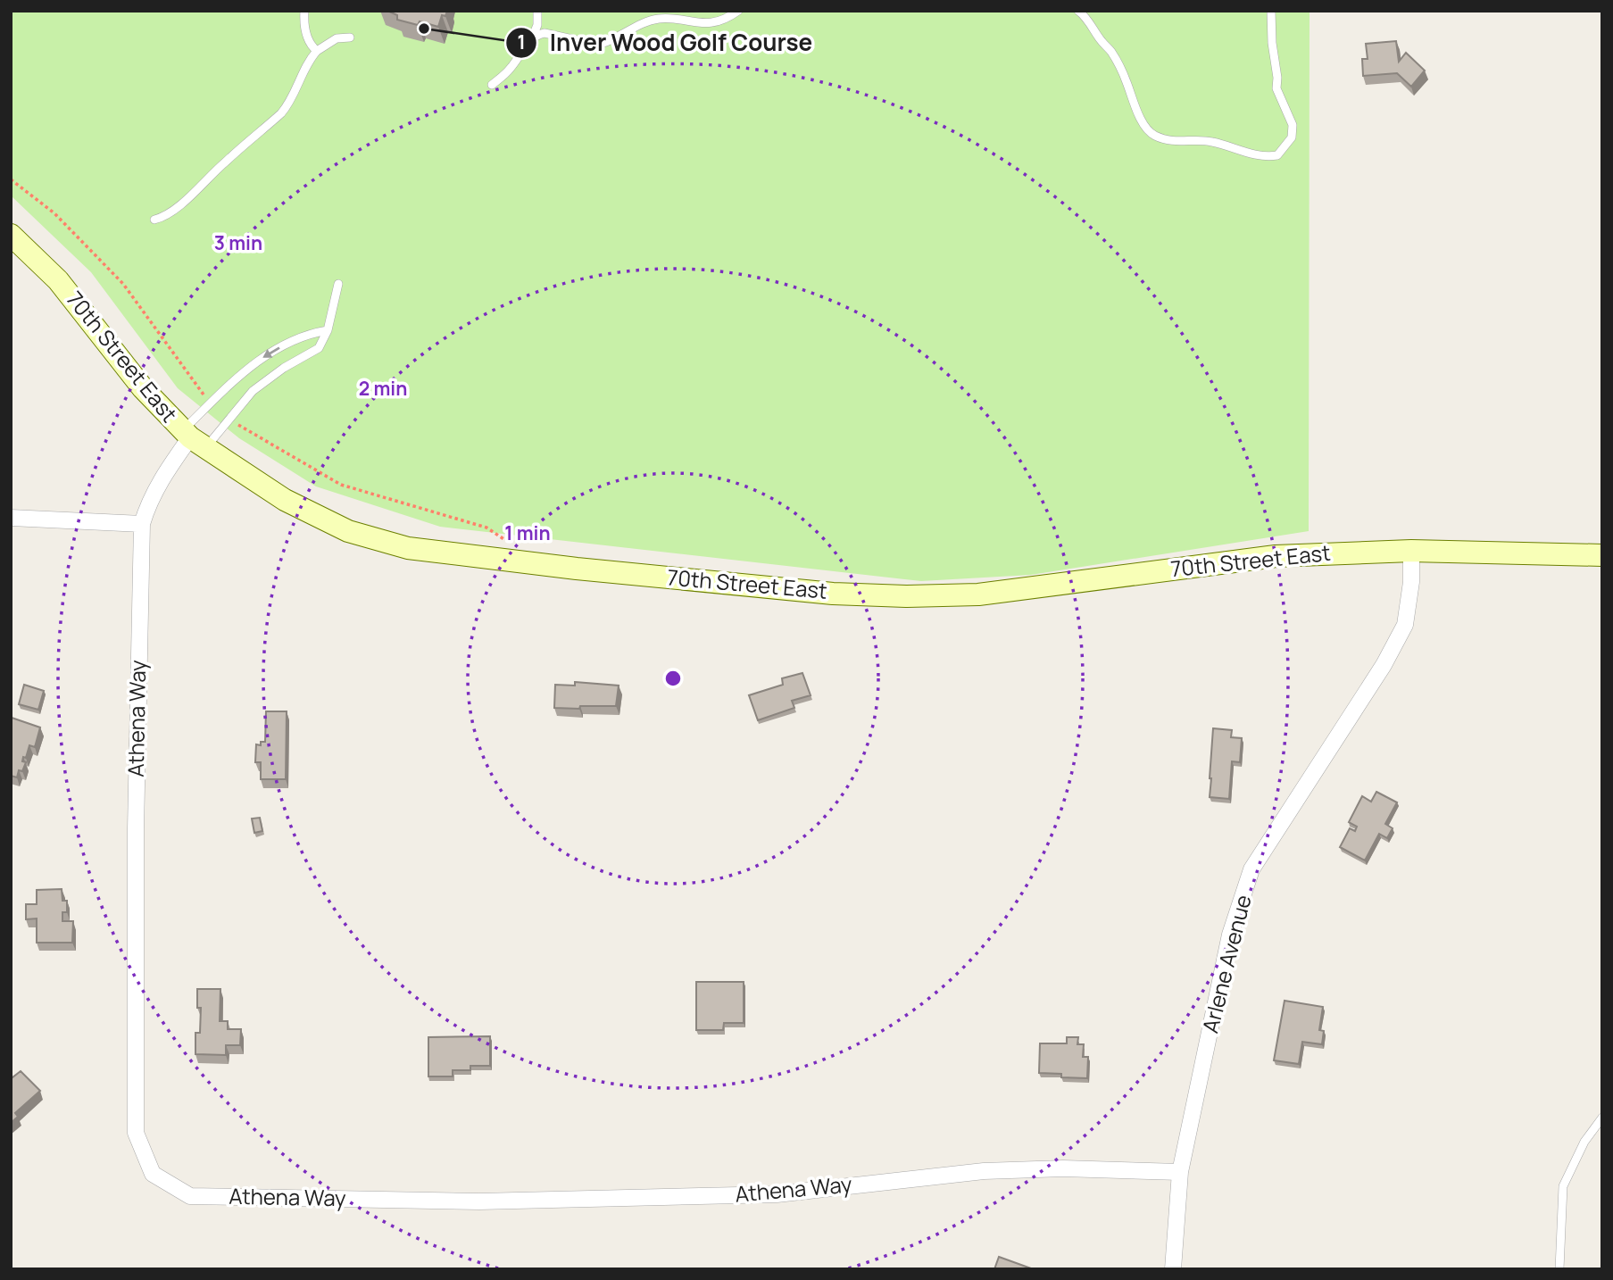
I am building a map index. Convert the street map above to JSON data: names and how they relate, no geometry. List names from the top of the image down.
{
  "streets": {
    "main road": ["70th Street East"],
    "street": ["Athena Way", "Arlene Avenue"]
  },
  "crossings": [
    ["70th Street East", "Athena Way"],
    ["70th Street East", "Arlene Avenue"],
    ["Athena Way", "Arlene Avenue"]
  ],
  "places": ["Inver Wood Golf Course"],
  "rings": ["3 min", "2 min", "1 min"]
}
